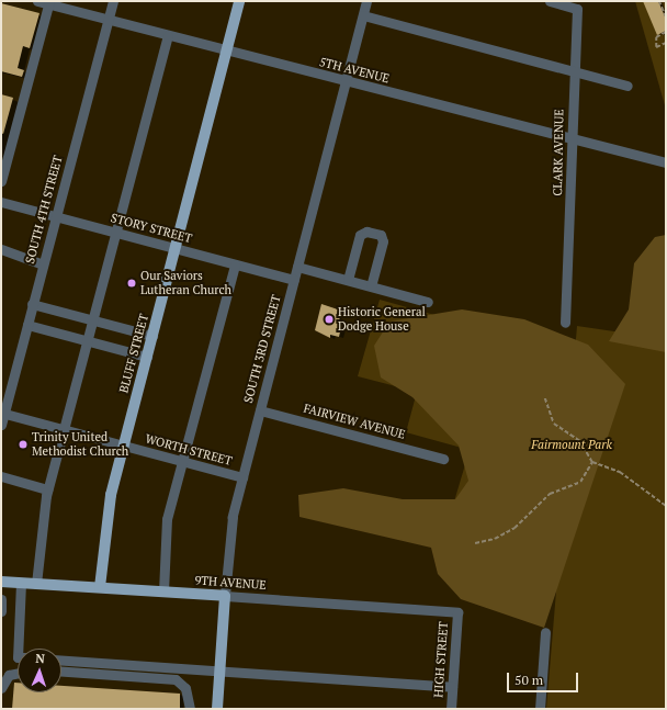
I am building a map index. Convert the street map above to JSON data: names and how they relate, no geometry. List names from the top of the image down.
{
  "streets": {
    "main road": ["SOUTH 3RD STREET", "BLUFF STREET", "9TH AVENUE"],
    "street": [
      "5TH AVENUE",
      "CLARK AVENUE",
      "SOUTH 4TH STREET",
      "STORY STREET",
      "FAIRVIEW AVENUE",
      "WORTH STREET",
      "HIGH STREET"
    ]
  },
  "crossings": [
    ["5TH AVENUE", "CLARK AVENUE"],
    ["5TH AVENUE", "SOUTH 4TH STREET"],
    ["5TH AVENUE", "SOUTH 3RD STREET"],
    ["5TH AVENUE", "BLUFF STREET"],
    ["SOUTH 4TH STREET", "STORY STREET"],
    ["SOUTH 4TH STREET", "WORTH STREET"],
    ["STORY STREET", "SOUTH 3RD STREET"],
    ["STORY STREET", "BLUFF STREET"],
    ["SOUTH 3RD STREET", "FAIRVIEW AVENUE"],
    ["SOUTH 3RD STREET", "WORTH STREET"],
    ["SOUTH 3RD STREET", "9TH AVENUE"],
    ["BLUFF STREET", "WORTH STREET"],
    ["BLUFF STREET", "9TH AVENUE"],
    ["9TH AVENUE", "HIGH STREET"]
  ],
  "parks": ["Fairmount Park"],
  "places": ["Our Saviors Lutheran Church", "Historic General Dodge House", "Trinity United Methodist Church"],
  "scale_bar": "50 m",
  "north": "top"
}
